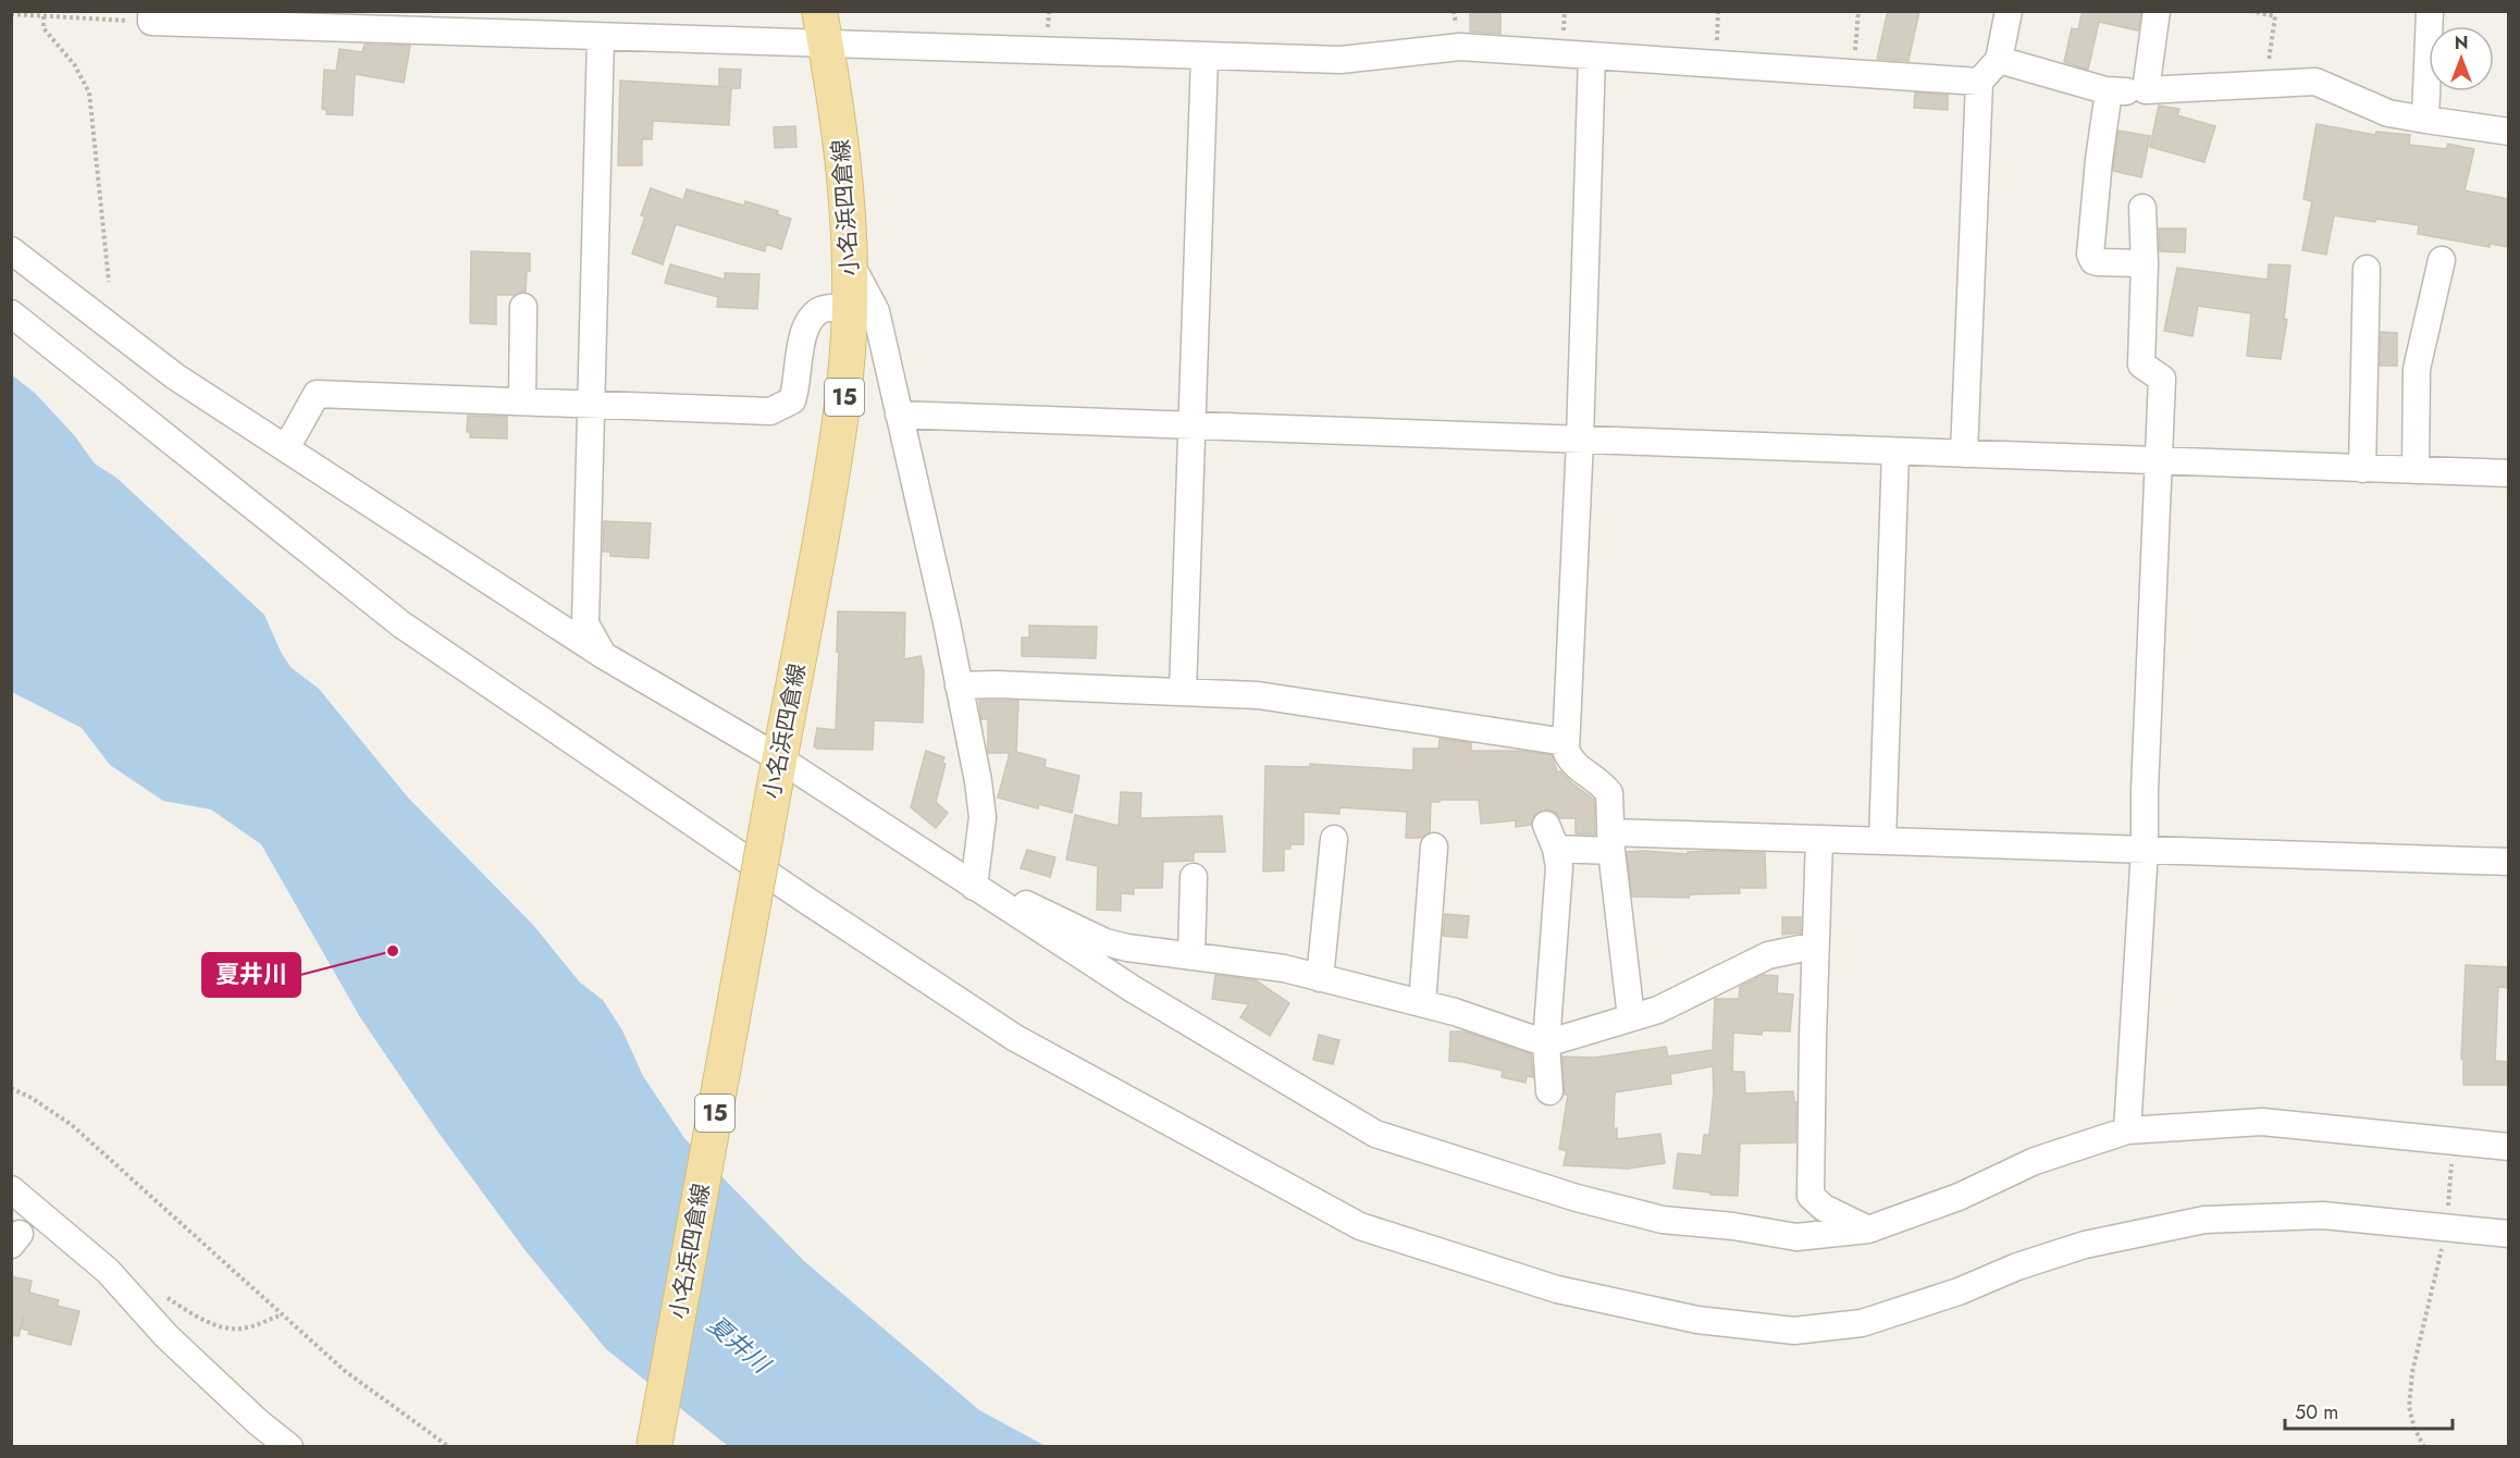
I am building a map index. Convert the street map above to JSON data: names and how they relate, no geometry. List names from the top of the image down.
{
  "streets": {
    "main road": ["小名浜四倉線", "15"]
  },
  "water": ["夏井川"],
  "places": ["夏井川"],
  "scale_bar": "50 m",
  "north": "top"
}
